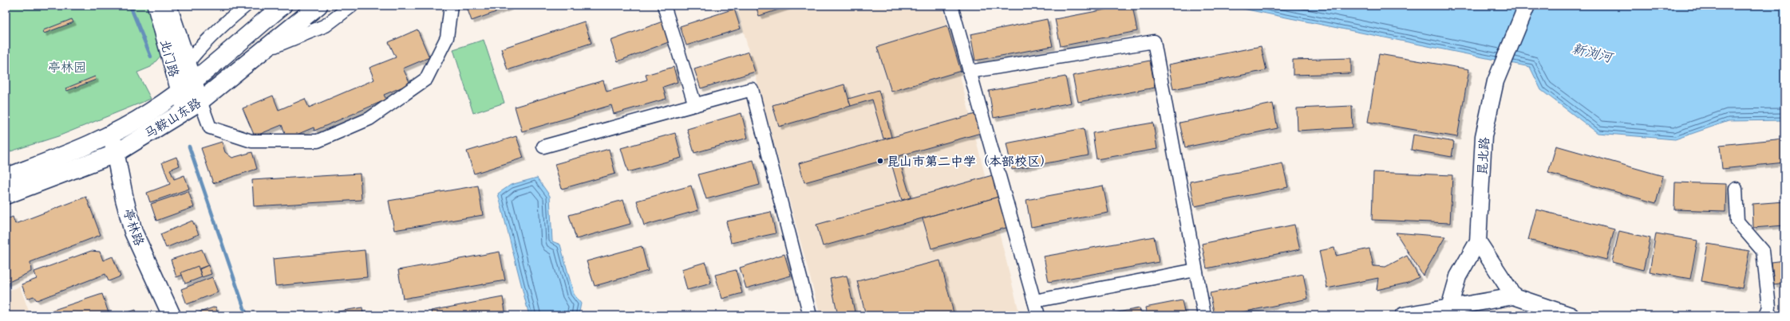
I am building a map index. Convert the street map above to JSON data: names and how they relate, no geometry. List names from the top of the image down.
{
  "streets": {
    "main road": ["北门路", "马鞍山东路", "亭林路"],
    "street": ["昆北路"]
  },
  "crossings": [
    ["北门路", "马鞍山东路"],
    ["马鞍山东路", "亭林路"]
  ],
  "water": ["新浏河"],
  "parks": ["亭林园"],
  "places": ["昆山市第二中学（本部校区）"]
}
